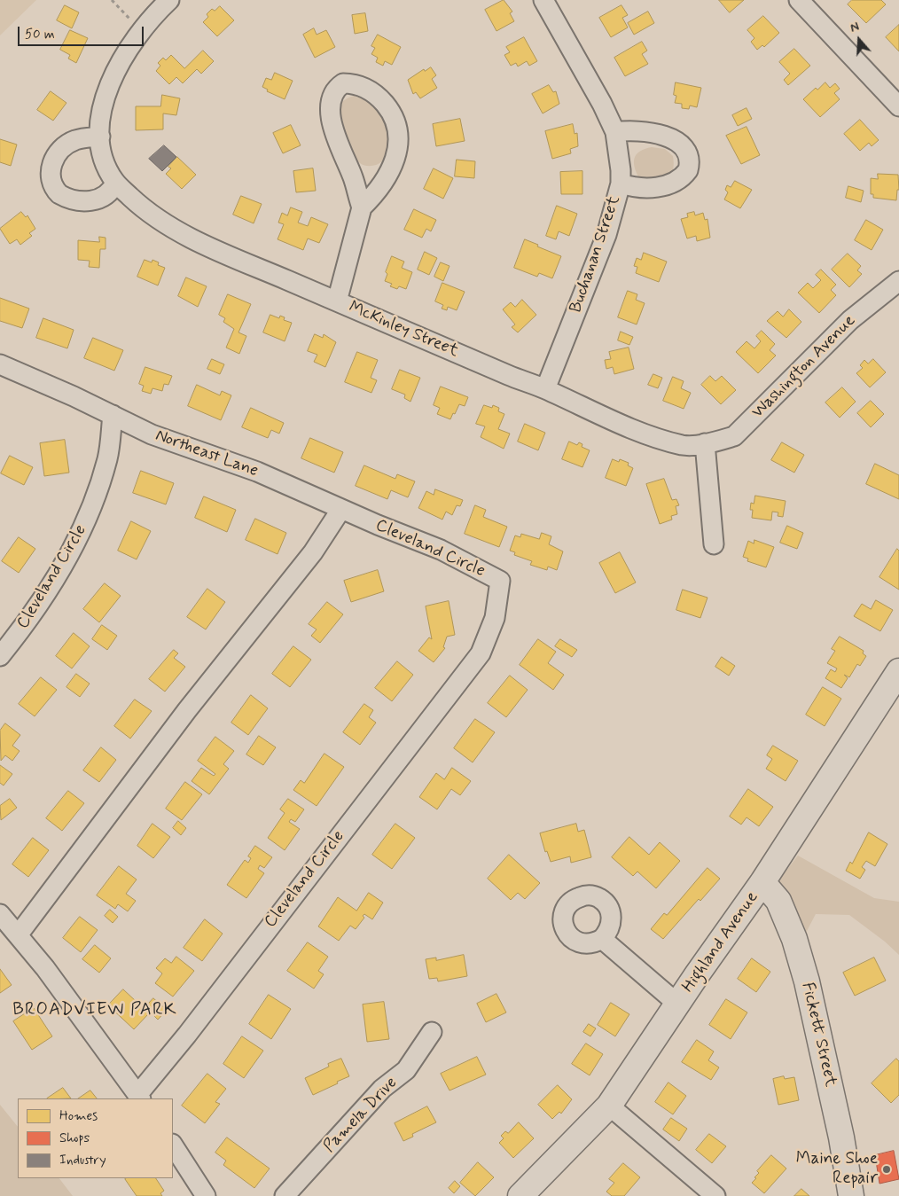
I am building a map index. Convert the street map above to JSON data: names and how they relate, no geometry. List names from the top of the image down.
{
  "streets": {
    "street": [
      "Buchanan Street",
      "McKinley Street",
      "Washington Avenue",
      "Northeast Lane",
      "Cleveland Circle",
      "Highland Avenue",
      "Fickett Street",
      "Pamela Drive"
    ]
  },
  "crossings": [
    ["Buchanan Street", "McKinley Street"],
    ["McKinley Street", "Washington Avenue"],
    ["Northeast Lane", "Cleveland Circle"],
    ["Highland Avenue", "Fickett Street"]
  ],
  "districts": ["BROADVIEW PARK"],
  "places": ["Maine Shoe Repair"],
  "legend": ["Homes", "Shops", "Industry"],
  "scale_bar": "50 m",
  "north": "top"
}
